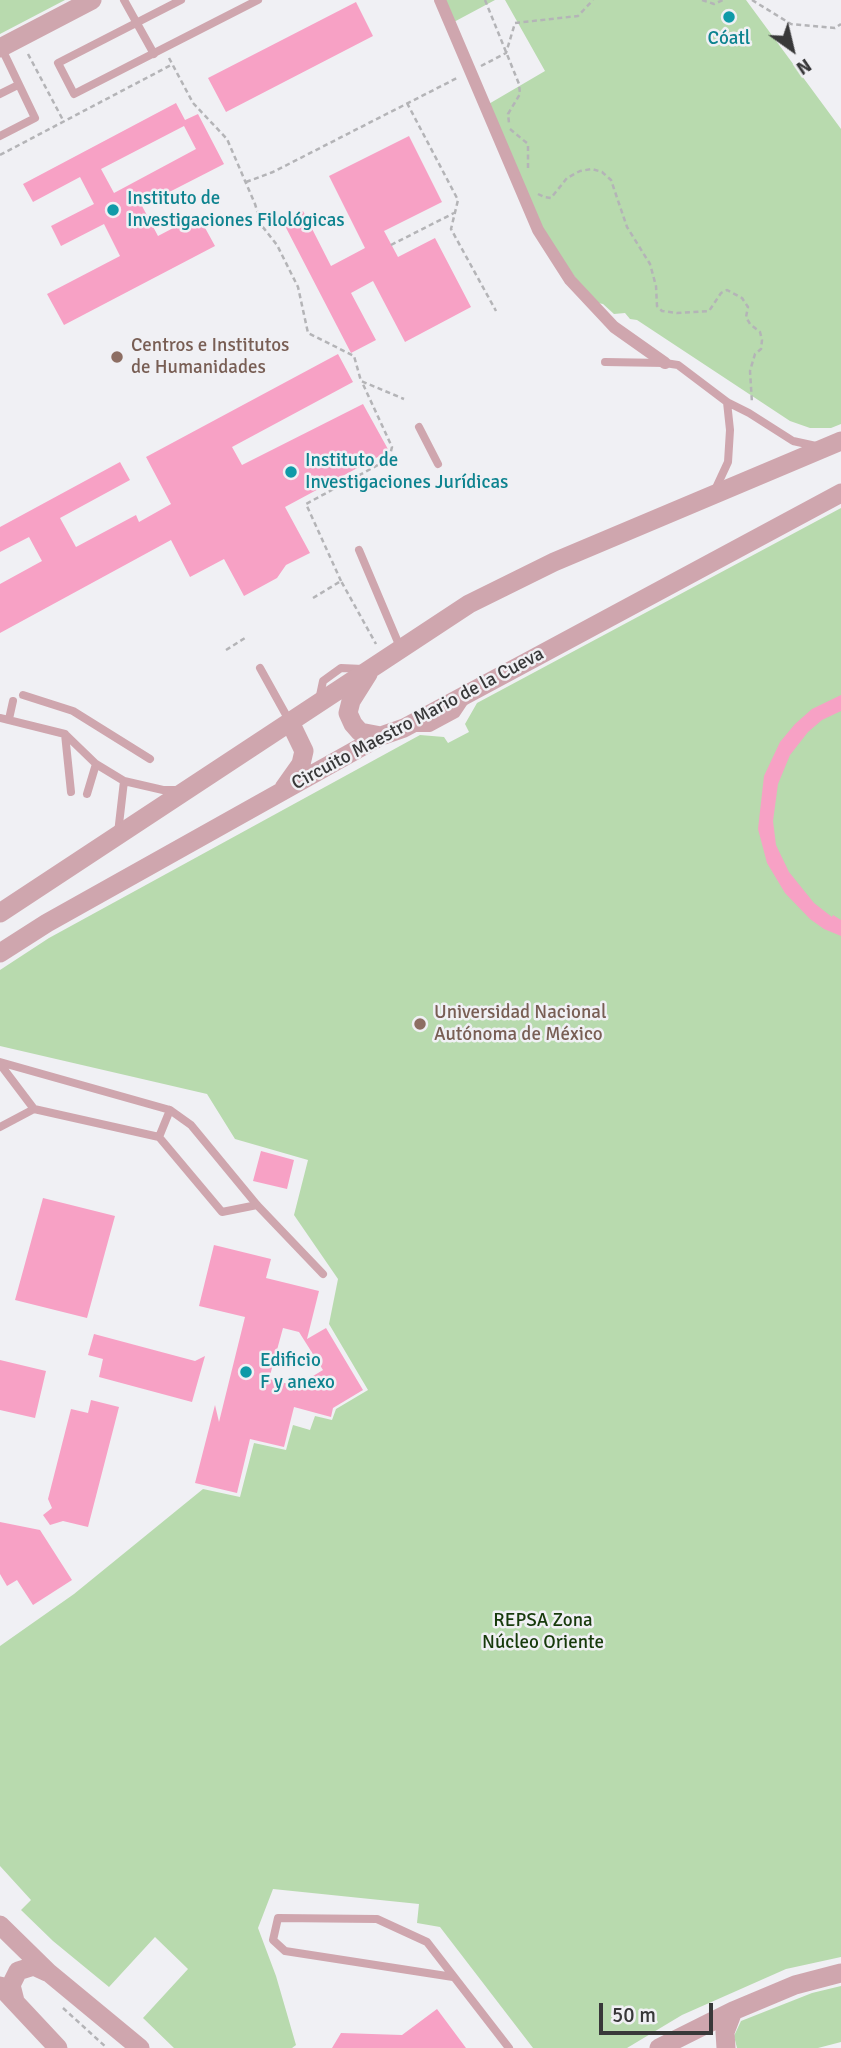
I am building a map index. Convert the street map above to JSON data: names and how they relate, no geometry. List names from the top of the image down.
{
  "streets": {
    "street": ["Circuito Maestro Mario de la Cueva"]
  },
  "parks": ["REPSA Zona Núcleo Oriente"],
  "places": [
    "Cóatl",
    "Instituto de Investigaciones Filológicas",
    "Centros e Institutos de Humanidades",
    "Instituto de Investigaciones Jurídicas",
    "Universidad Nacional Autónoma de México",
    "Edificio F y anexo"
  ],
  "scale_bar": "50 m",
  "north": "bottom right"
}
